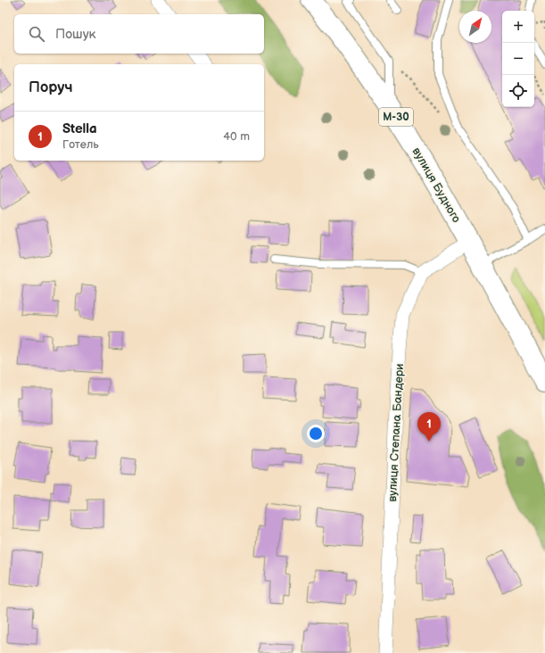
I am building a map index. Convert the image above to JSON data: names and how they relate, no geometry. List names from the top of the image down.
{
  "streets": {
    "highway": ["М-30", "вулиця Будного"],
    "street": ["вулиця Степана Бандери"]
  },
  "north": "top right",
  "page": {
    "map_buttons": ["+", "−"],
    "search": "Пошук",
    "heading": "Поруч",
    "list": [
      {
        "mark": "1",
        "name": "Stella",
        "note": "Готель",
        "value": "40 m"
      }
    ],
    "pins": "1"
  }
}
